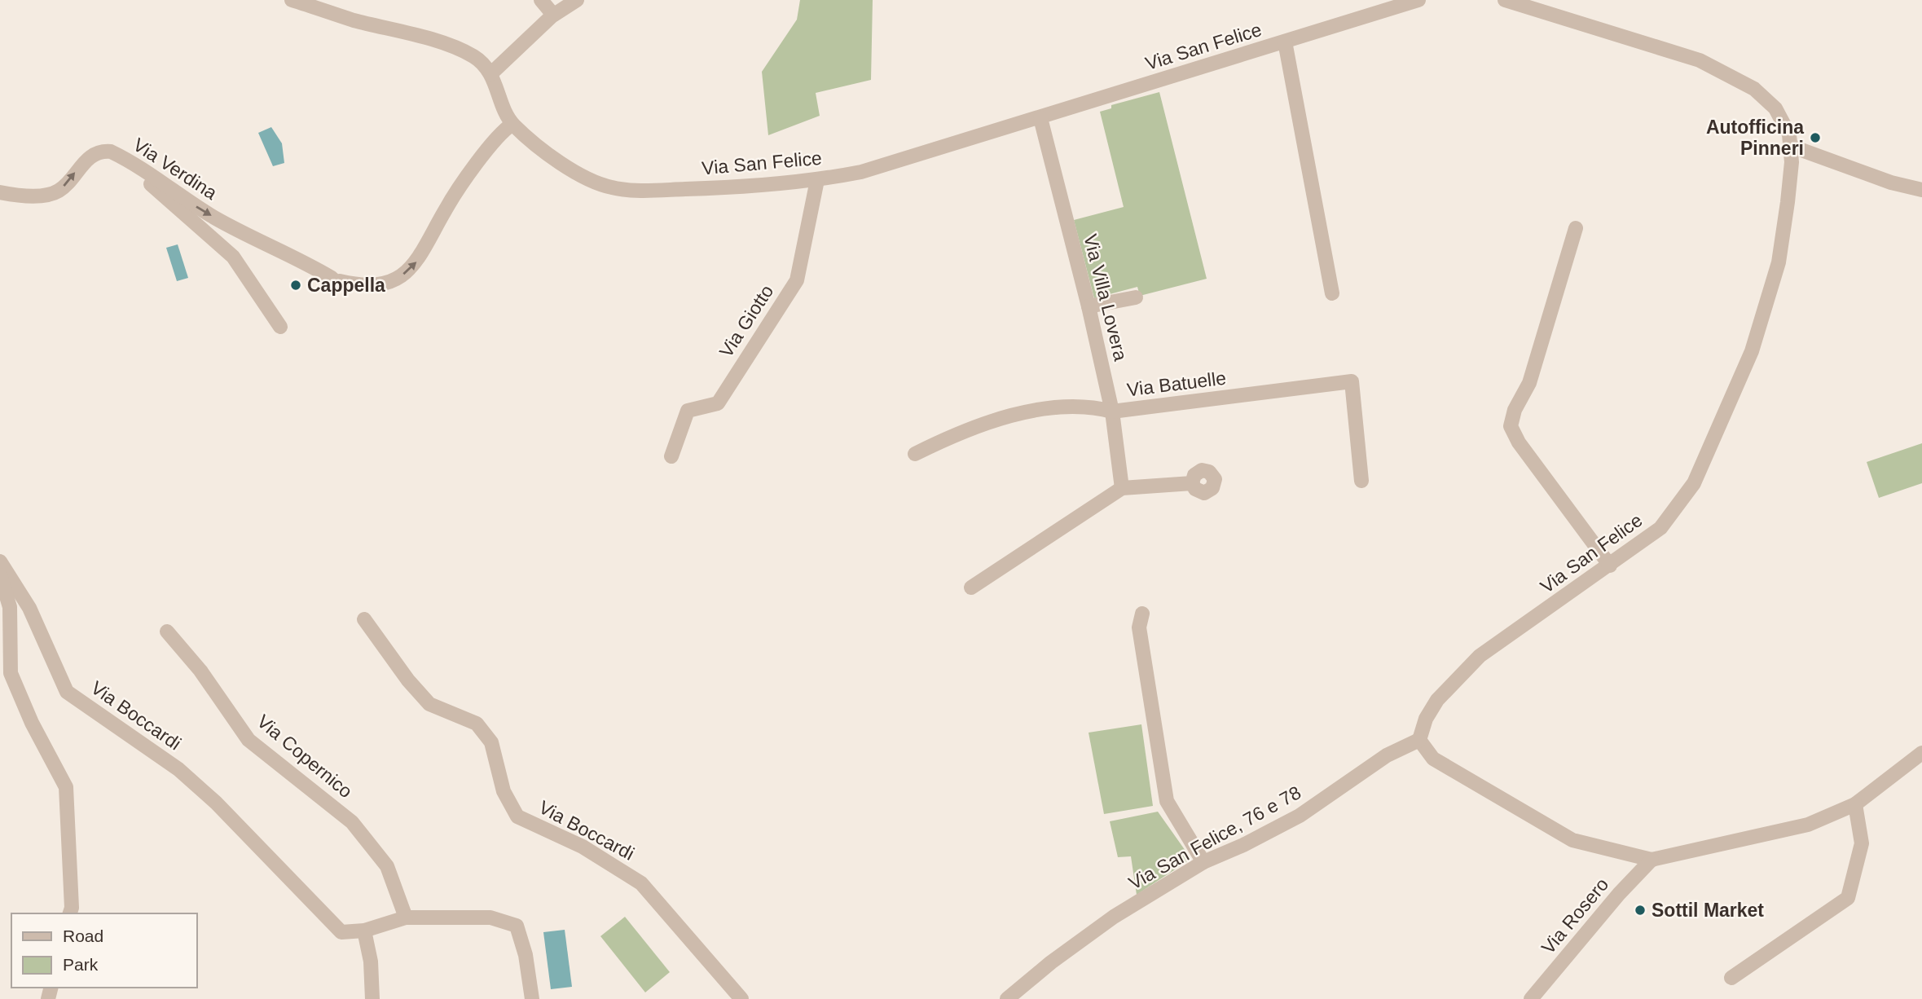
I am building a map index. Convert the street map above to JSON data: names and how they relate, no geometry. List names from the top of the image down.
{
  "streets": {
    "street": [
      "Via San Felice",
      "Via Verdina",
      "Via Villa Lovera",
      "Via Giotto",
      "Via Batuelle",
      "Via Boccardi",
      "Via Copernico",
      "Via San Felice, 76 e 78",
      "Via Rosero"
    ]
  },
  "crossings": [
    ["Via San Felice", "Via Verdina"],
    ["Via San Felice", "Via Villa Lovera"],
    ["Via San Felice", "Via Giotto"],
    ["Via San Felice", "Via San Felice, 76 e 78"],
    ["Via Villa Lovera", "Via Batuelle"],
    ["Via Boccardi", "Via Copernico"]
  ],
  "one_way": ["Via Verdina"],
  "places": ["Autofficina Pinneri", "Cappella", "Sottil Market"],
  "legend": ["Road", "Park"]
}
